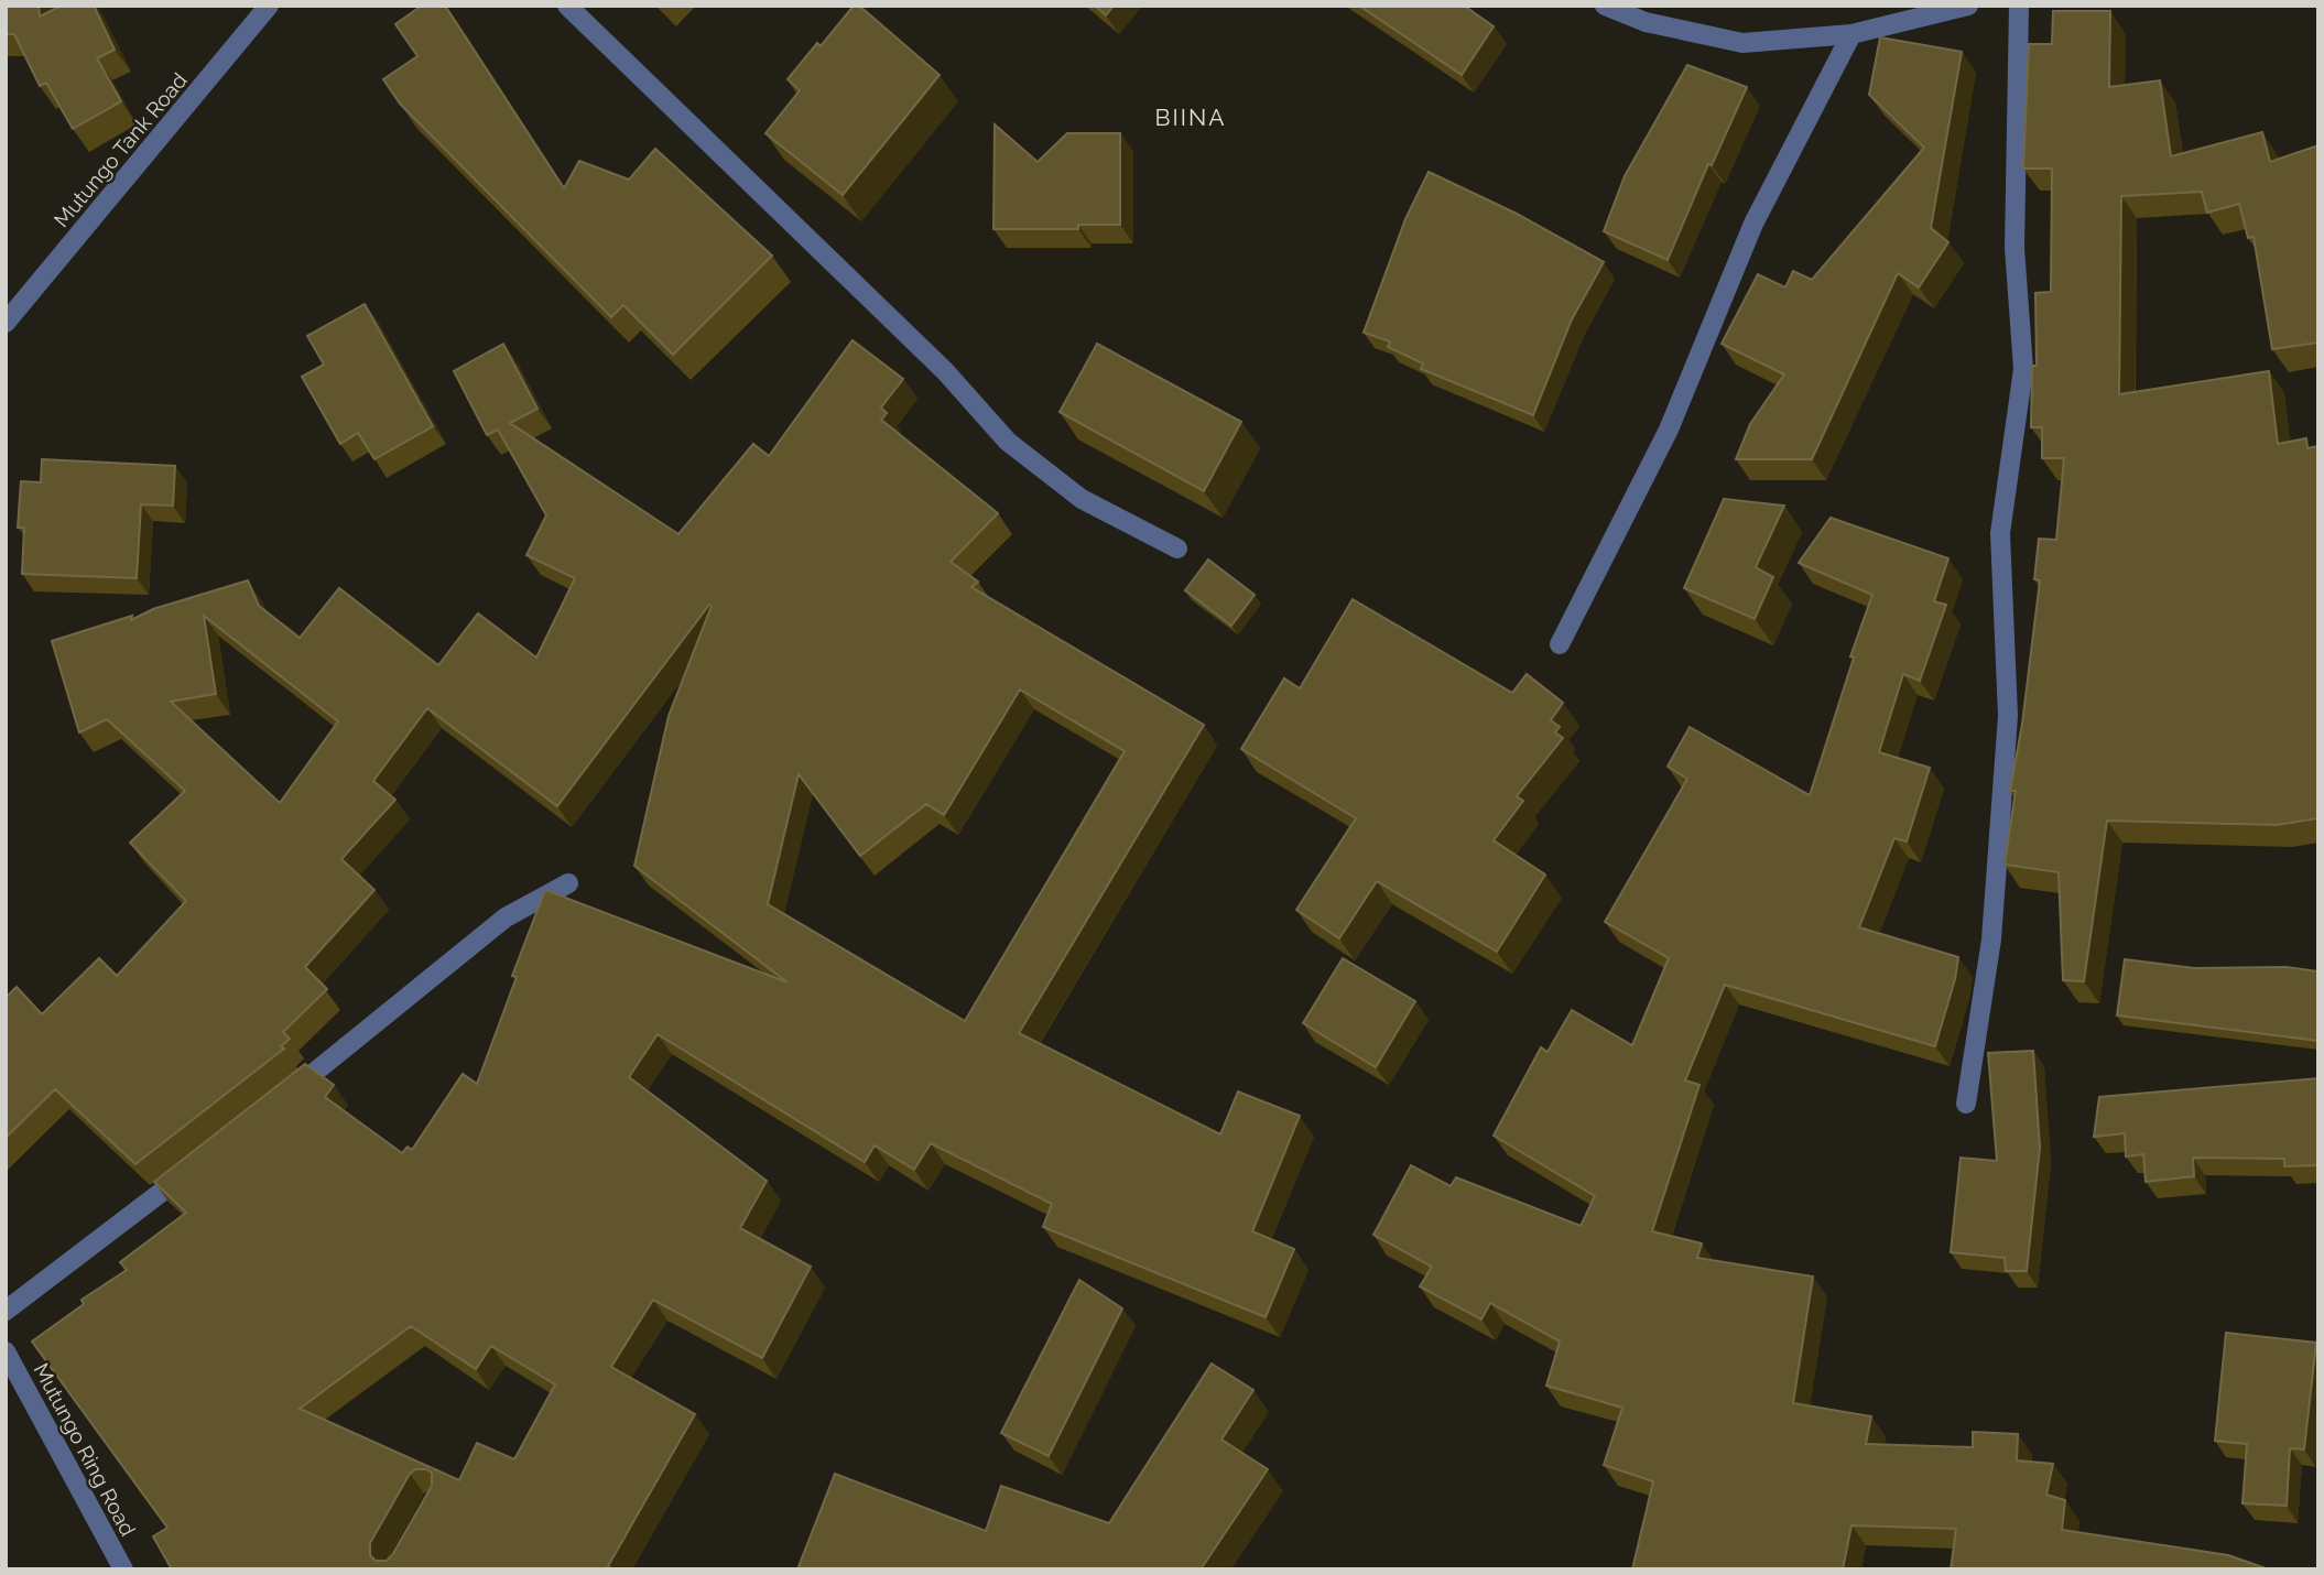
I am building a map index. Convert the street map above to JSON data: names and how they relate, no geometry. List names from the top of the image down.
{
  "streets": {
    "street": ["Mutungo Tank Road", "Mutungo Ring Road"]
  },
  "districts": ["BIINA"]
}
